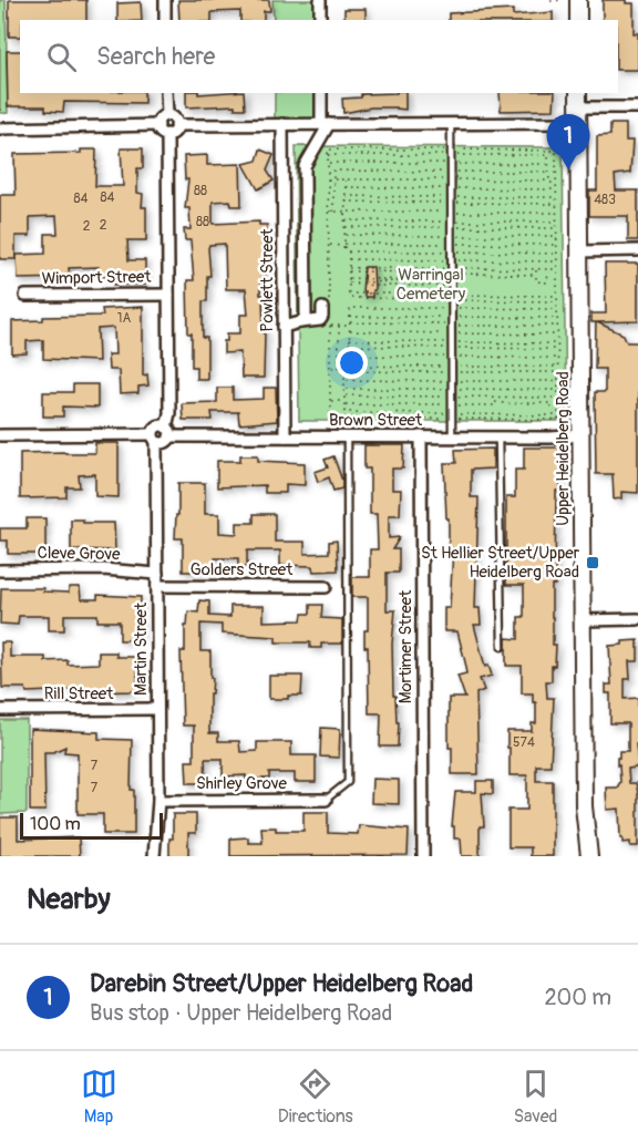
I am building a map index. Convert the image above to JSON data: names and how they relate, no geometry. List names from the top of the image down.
{
  "streets": {
    "main road": ["Upper Heidelberg Road"],
    "street": [
      "Wimport Street",
      "Powlett Street",
      "Brown Street",
      "Cleve Grove",
      "Golders Street",
      "Mortimer Street",
      "Martin Street",
      "Rill Street",
      "Shirley Grove"
    ]
  },
  "crossings": [
    ["Powlett Street", "Brown Street"],
    ["Brown Street", "Upper Heidelberg Road"],
    ["Brown Street", "Mortimer Street"],
    ["Cleve Grove", "Martin Street"],
    ["Golders Street", "Martin Street"],
    ["Martin Street", "Rill Street"],
    ["Martin Street", "Shirley Grove"]
  ],
  "parks": ["Warringal Cemetery"],
  "places": {
    "transit": ["St Hellier Street/Upper Heidelberg Road"]
  },
  "house_numbers": [
    "88",
    "84",
    "84",
    "483",
    "88",
    "2",
    "2",
    "1A",
    "574",
    "7",
    "7"
  ],
  "scale_bar": "100 m",
  "page": {
    "search": "Search here",
    "pins": "1",
    "scale": "100 m",
    "heading": "Nearby",
    "list": [
      {
        "mark": "1",
        "name": "Darebin Street/Upper Heidelberg Road",
        "note": "Bus stop · Upper Heidelberg Road",
        "value": "200 m"
      }
    ],
    "nav": ["Map", "Directions", "Saved"]
  }
}
